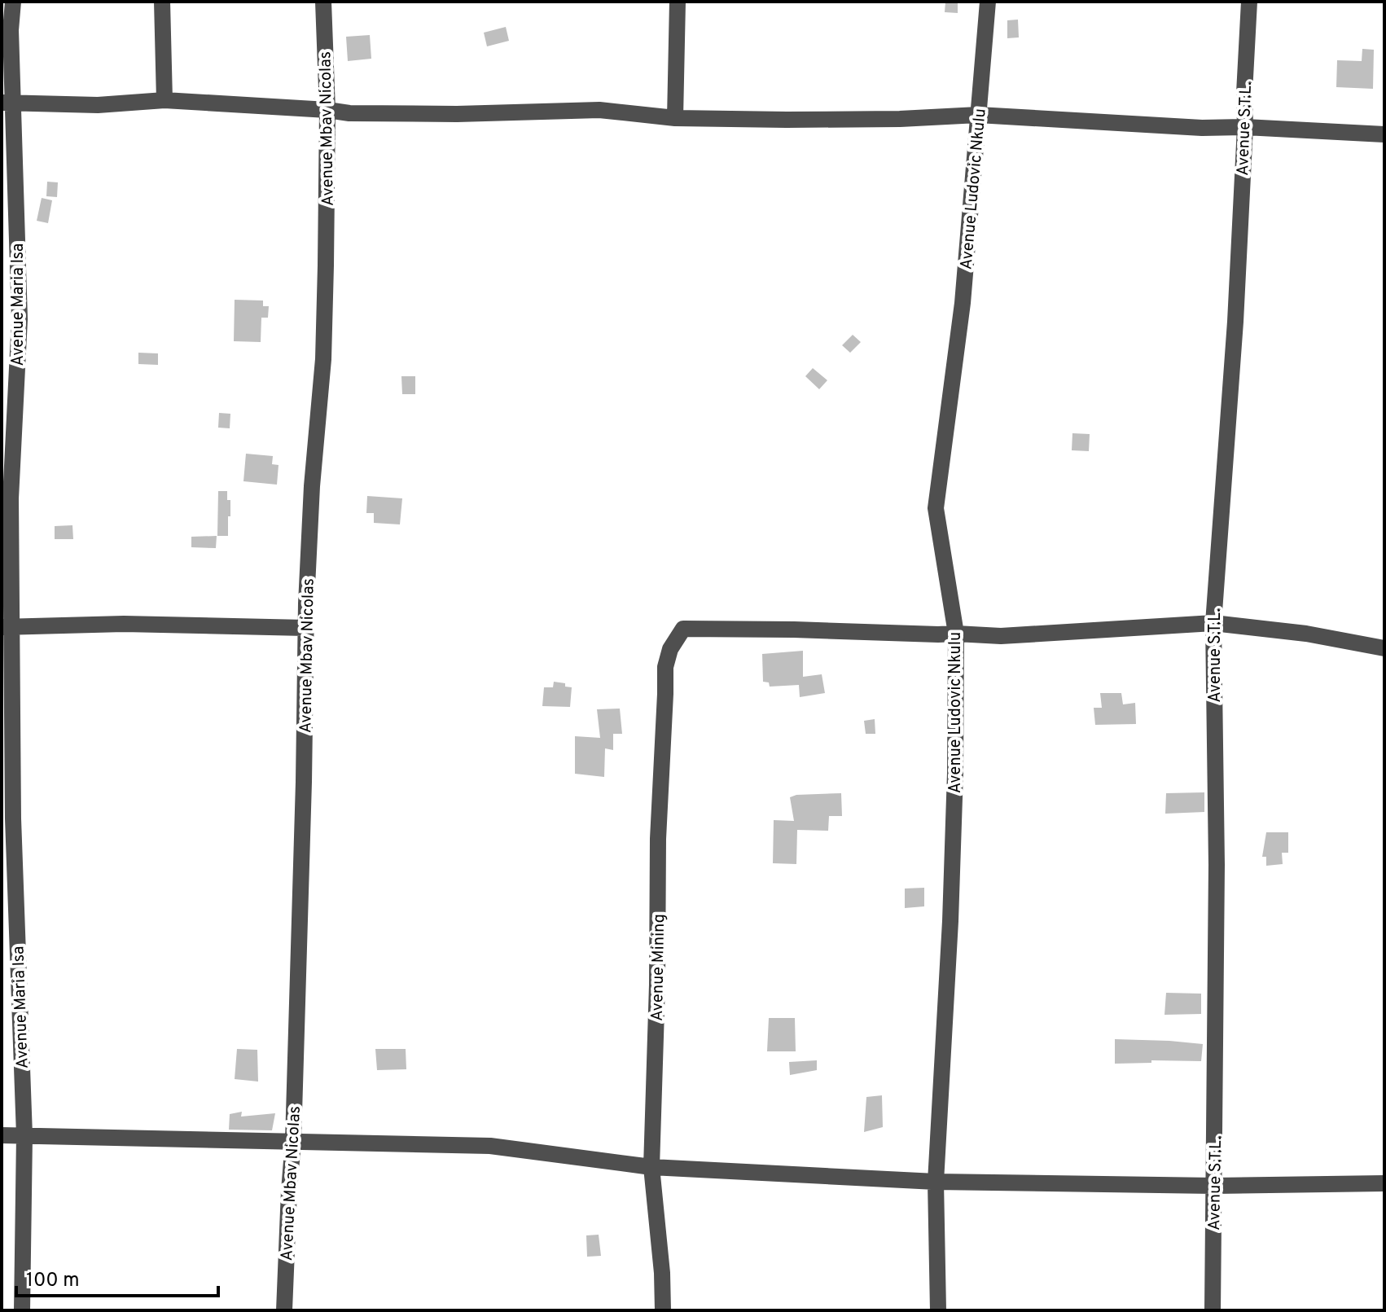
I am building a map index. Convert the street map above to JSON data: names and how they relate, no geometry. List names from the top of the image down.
{
  "streets": {
    "street": [
      "Avenue Mbav Nicolas",
      "Avenue S.T.L.",
      "Avenue Ludovic Nkulu",
      "Avenue Maria Isa",
      "Avenue Mining"
    ]
  },
  "crossings": [
    ["Avenue Ludovic Nkulu", "Avenue Mining"]
  ],
  "scale_bar": "100 m"
}
